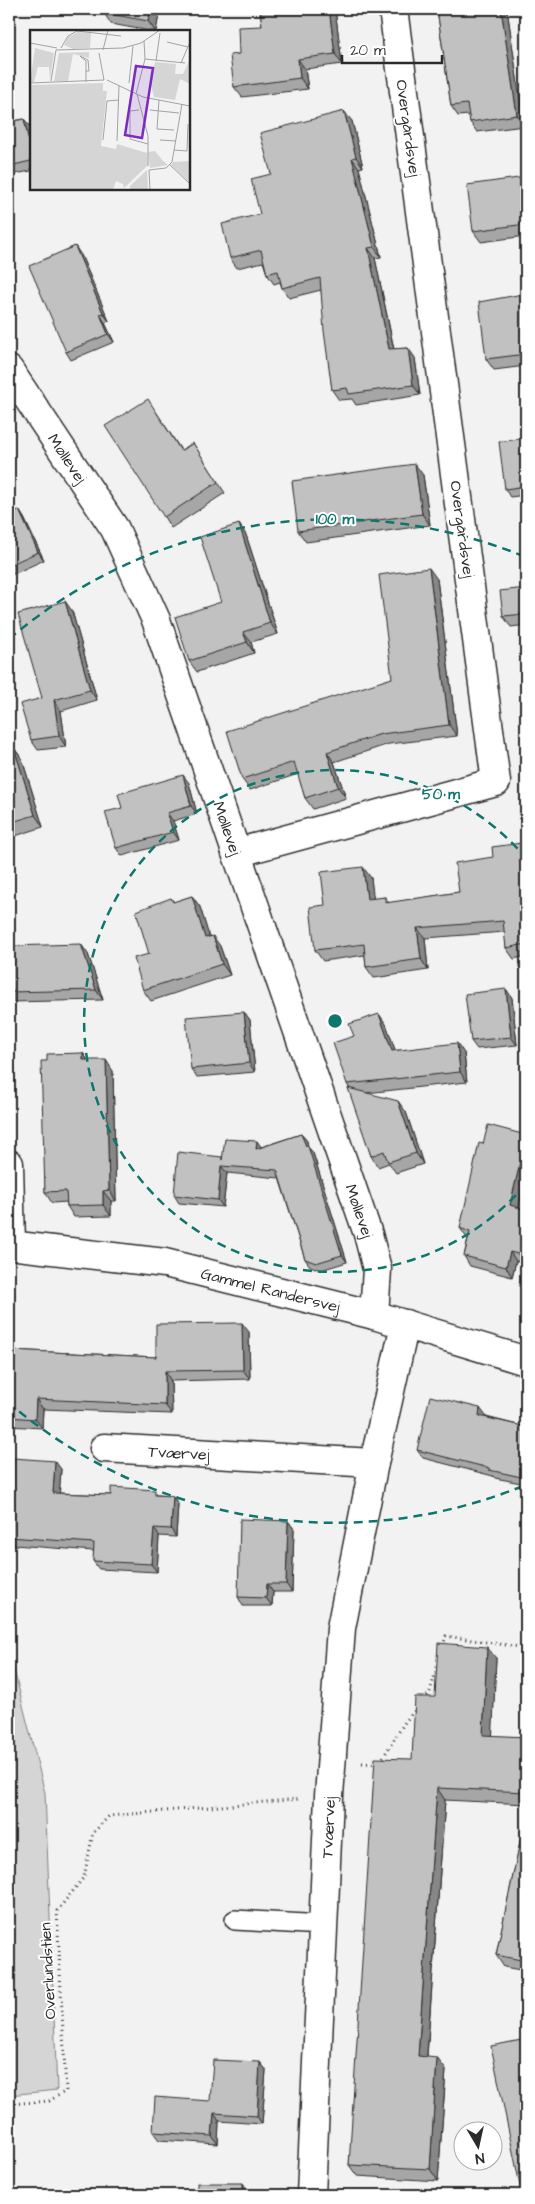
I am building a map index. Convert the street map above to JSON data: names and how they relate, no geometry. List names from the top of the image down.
{
  "streets": {
    "street": [
      "Overgårdsvej",
      "Møllevej",
      "Gammel Randersvej",
      "Tværvej"
    ],
    "path": ["Overlundstien"]
  },
  "crossings": [
    ["Overgårdsvej", "Møllevej"],
    ["Møllevej", "Gammel Randersvej"],
    ["Gammel Randersvej", "Tværvej"],
    ["Tværvej", "Overlundstien"]
  ],
  "scale_bar": "20 m",
  "north": "bottom",
  "rings": ["100 m", "50 m"]
}
